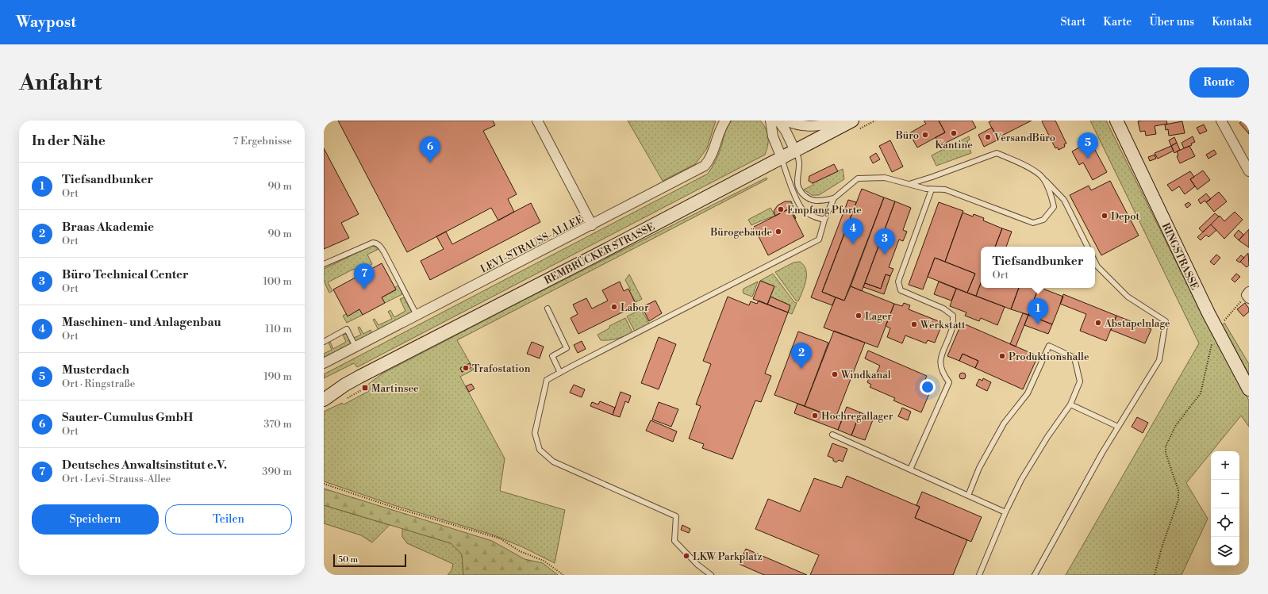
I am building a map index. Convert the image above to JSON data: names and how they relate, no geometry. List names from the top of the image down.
{
  "streets": {
    "main road": ["REMBRÜCKER STRASSE", "RINGSTRASSE"],
    "street": ["LEVI-STRAUSS-ALLEE"]
  },
  "places": {
    "other": [
      "Kantine",
      "Büro",
      "VersandBüro",
      "Empfang Pforte",
      "Depot",
      "Bürogebäude",
      "Labor",
      "Lager",
      "Abstapelnlage",
      "Werkstatt",
      "Produktionshalle",
      "Trafostation",
      "Windkanal",
      "Hochregallager",
      "LKW Parkplatz"
    ],
    "transit": ["Martinsee"]
  },
  "scale_bar": "50 m",
  "page": {
    "header": "Waypost",
    "nav": [
      "Start",
      "Karte",
      "Über uns",
      "Kontakt"
    ],
    "buttons": [
      "Route",
      ["Speichern", "Teilen"]
    ],
    "title": "Anfahrt",
    "heading": ["In der Nähe", "7 Ergebnisse"],
    "pins": [
      "5",
      "6",
      "4",
      "3",
      "7",
      "1",
      "2"
    ],
    "list": [
      {
        "mark": "1",
        "name": "Tiefsandbunker",
        "note": "Ort",
        "value": "90 m"
      },
      {
        "mark": "2",
        "name": "Braas Akademie",
        "note": "Ort",
        "value": "90 m"
      },
      {
        "mark": "3",
        "name": "Büro Technical Center",
        "note": "Ort",
        "value": "100 m"
      },
      {
        "mark": "4",
        "name": "Maschinen- und Anlagenbau",
        "note": "Ort",
        "value": "110 m"
      },
      {
        "mark": "5",
        "name": "Musterdach",
        "note": "Ort · Ringstraße",
        "value": "190 m"
      },
      {
        "mark": "6",
        "name": "Sauter-Cumulus GmbH",
        "note": "Ort",
        "value": "370 m"
      },
      {
        "mark": "7",
        "name": "Deutsches Anwaltsinstitut e.V.",
        "note": "Ort · Levi-Strauss-Allee",
        "value": "390 m"
      }
    ],
    "popup": ["Tiefsandbunker", "Ort"],
    "map_buttons": ["+", "−"],
    "scale": "50 m"
  }
}
